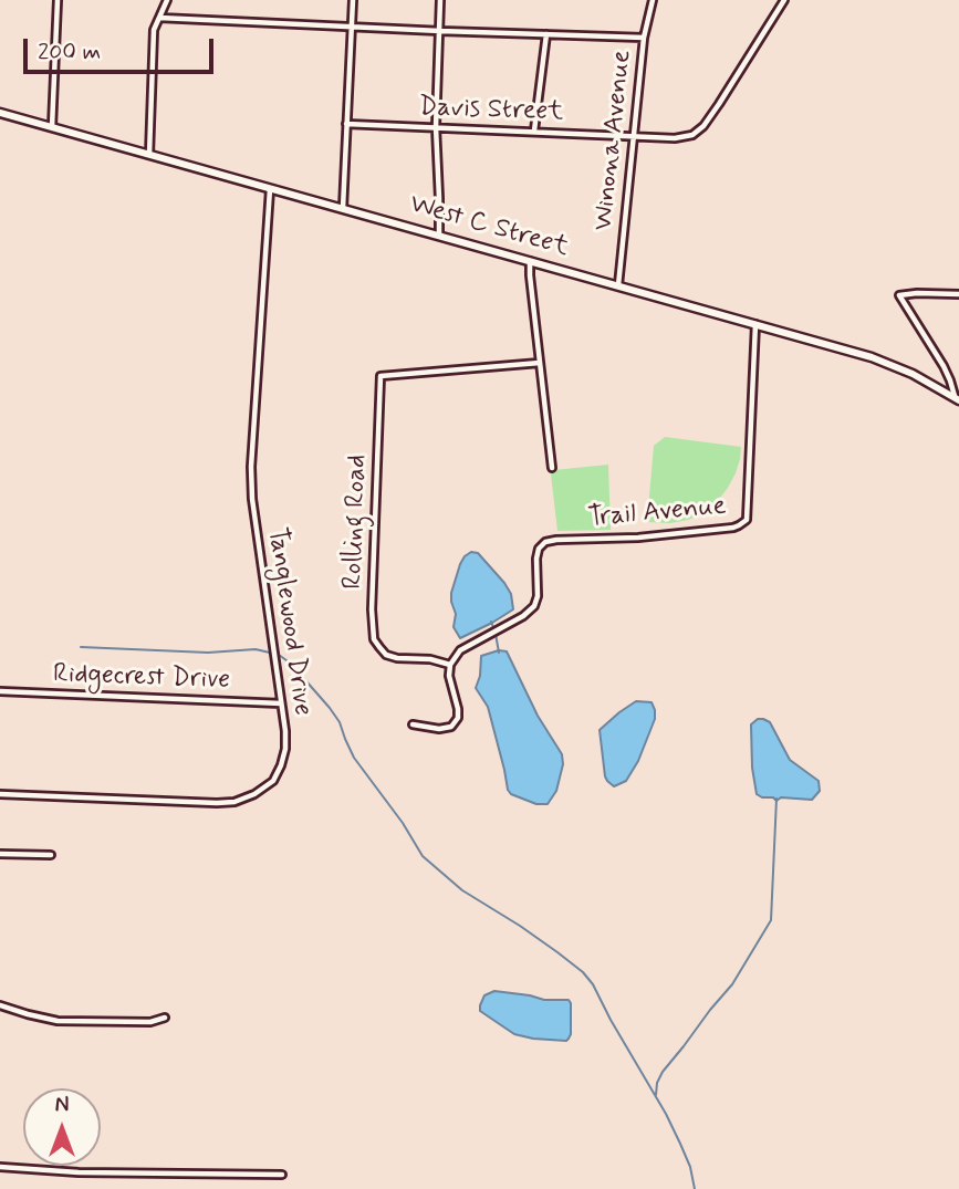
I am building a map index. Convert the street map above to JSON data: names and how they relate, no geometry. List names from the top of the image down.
{
  "streets": {
    "main road": ["West C Street"],
    "street": [
      "Davis Street",
      "Winona Avenue",
      "Trail Avenue",
      "Rolling Road",
      "Tanglewood Drive",
      "Ridgecrest Drive"
    ]
  },
  "crossings": [
    ["Davis Street", "Winona Avenue"],
    ["Winona Avenue", "West C Street"],
    ["West C Street", "Trail Avenue"],
    ["West C Street", "Tanglewood Drive"],
    ["Trail Avenue", "Rolling Road"],
    ["Tanglewood Drive", "Ridgecrest Drive"]
  ],
  "scale_bar": "200 m",
  "north": "top"
}
